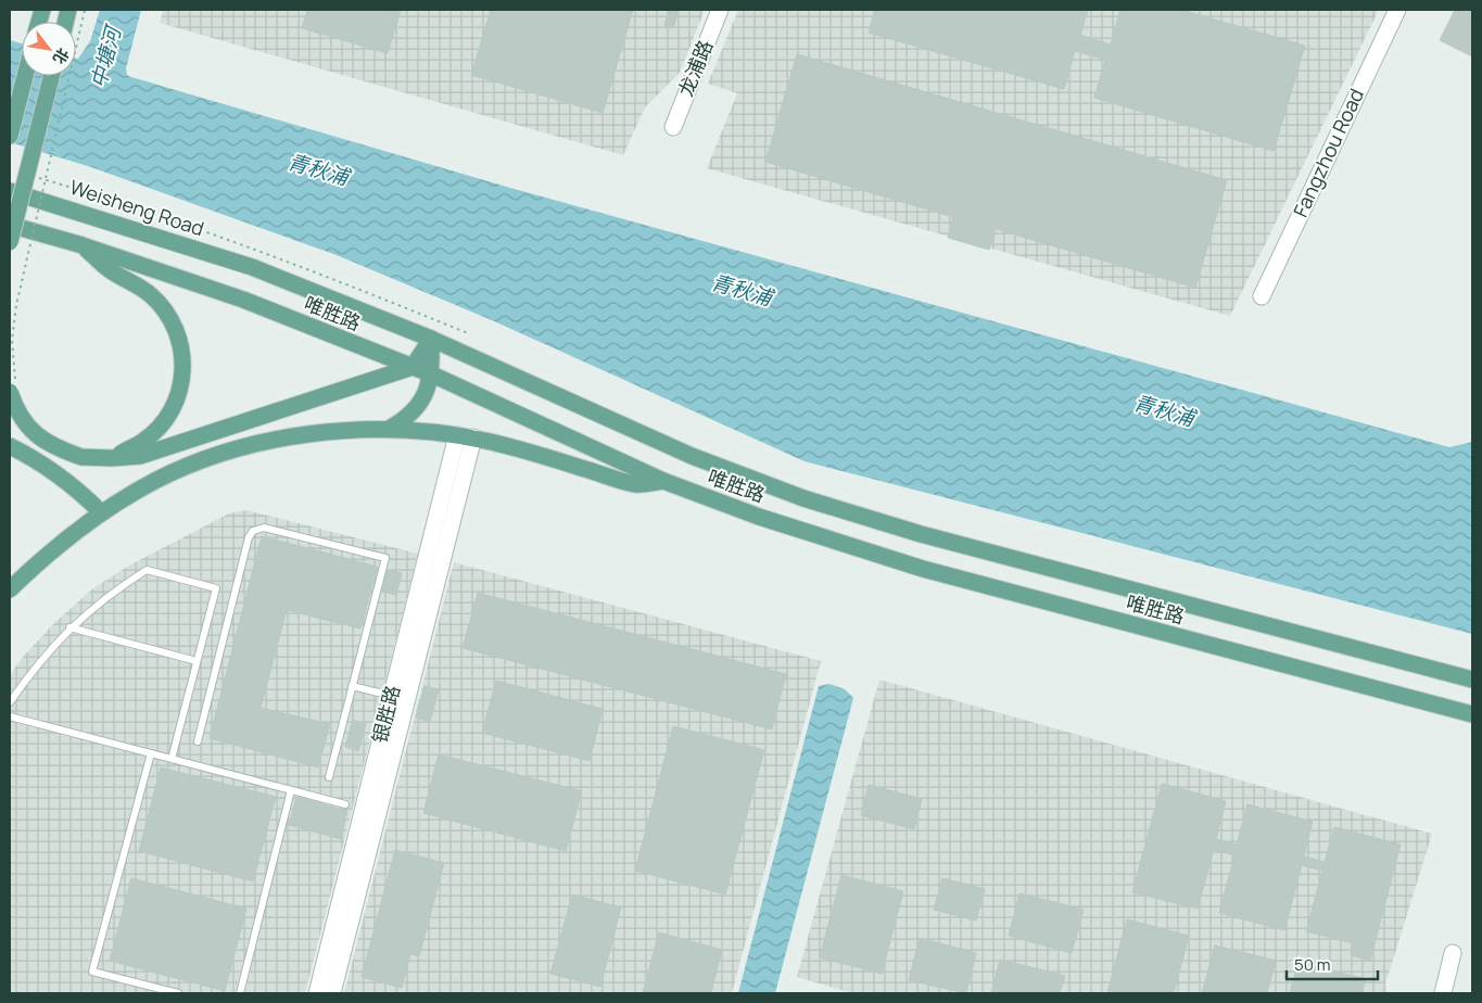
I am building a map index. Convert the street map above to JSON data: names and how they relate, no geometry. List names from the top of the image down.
{
  "streets": {
    "main road": ["唯胜路"],
    "street": ["龙浦路", "Fangzhou Road", "银胜路"]
  },
  "water": ["中塘河", "青秋浦"],
  "scale_bar": "50 m",
  "north": "bottom right"
}
